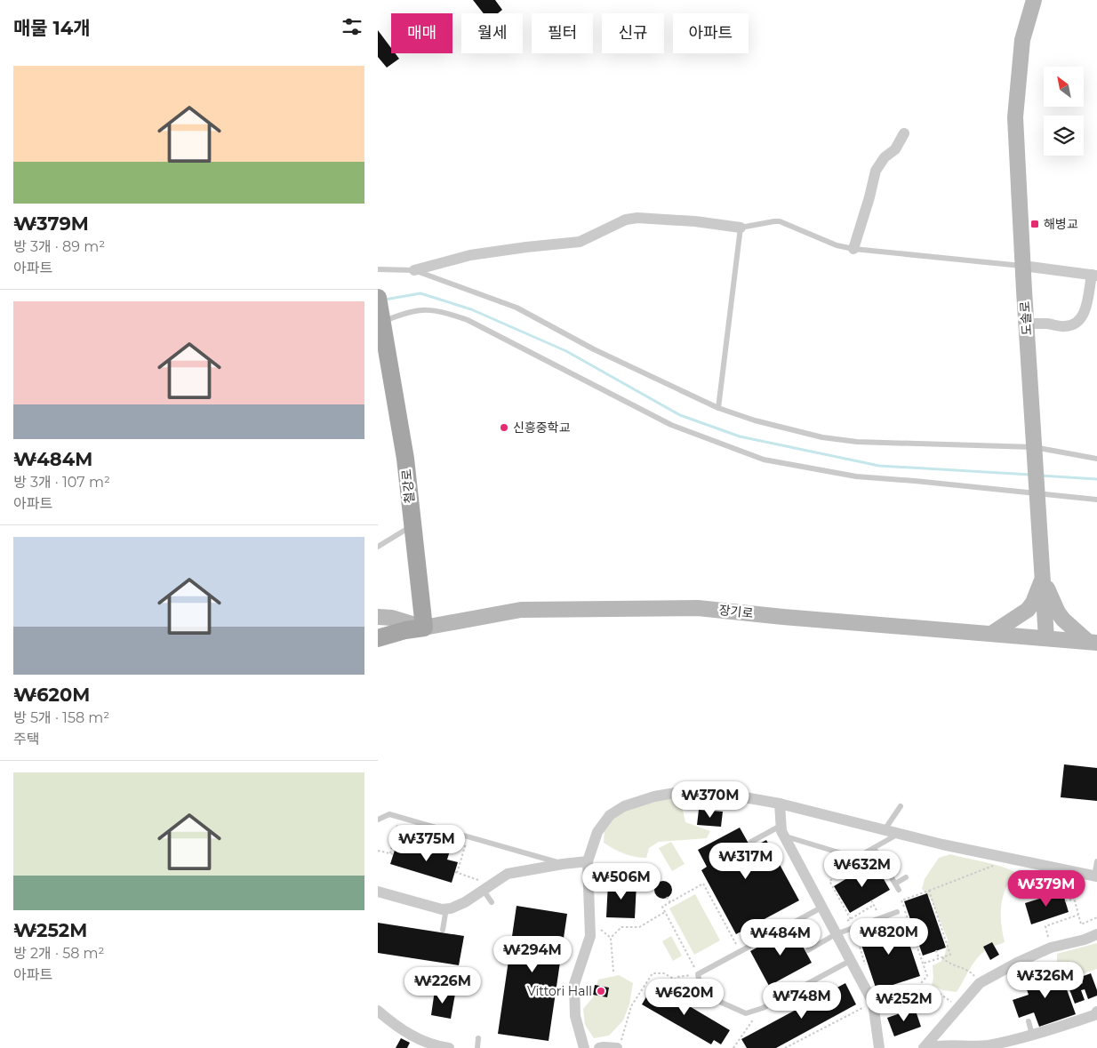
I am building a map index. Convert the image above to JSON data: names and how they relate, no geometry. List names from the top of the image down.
{
  "streets": {
    "main road": ["도솔로", "철강로", "장기로"]
  },
  "crossings": [
    ["도솔로", "장기로"],
    ["철강로", "장기로"]
  ],
  "places": {
    "transit": ["해병교"],
    "other": ["신흥중학교", "Vittori Hall"]
  },
  "north": "top left",
  "page": {
    "heading": "매물 14개",
    "chip": [
      "매매",
      "월세",
      "필터",
      "신규",
      "아파트"
    ],
    "list": [
      {
        "name": "₩379M",
        "note": "방 3개 · 89 m² · 아파트"
      },
      {
        "name": "₩484M",
        "note": "방 3개 · 107 m² · 아파트"
      },
      {
        "name": "₩620M",
        "note": "방 5개 · 158 m² · 주택"
      },
      {
        "name": "₩252M",
        "note": "방 2개 · 58 m² · 아파트"
      }
    ],
    "price": [
      "₩370M",
      "₩375M",
      "₩317M",
      "₩632M",
      "₩506M",
      "₩379M",
      "₩820M",
      "₩484M",
      "₩294M",
      "₩326M",
      "₩226M",
      "₩620M",
      "₩748M",
      "₩252M"
    ]
  }
}
